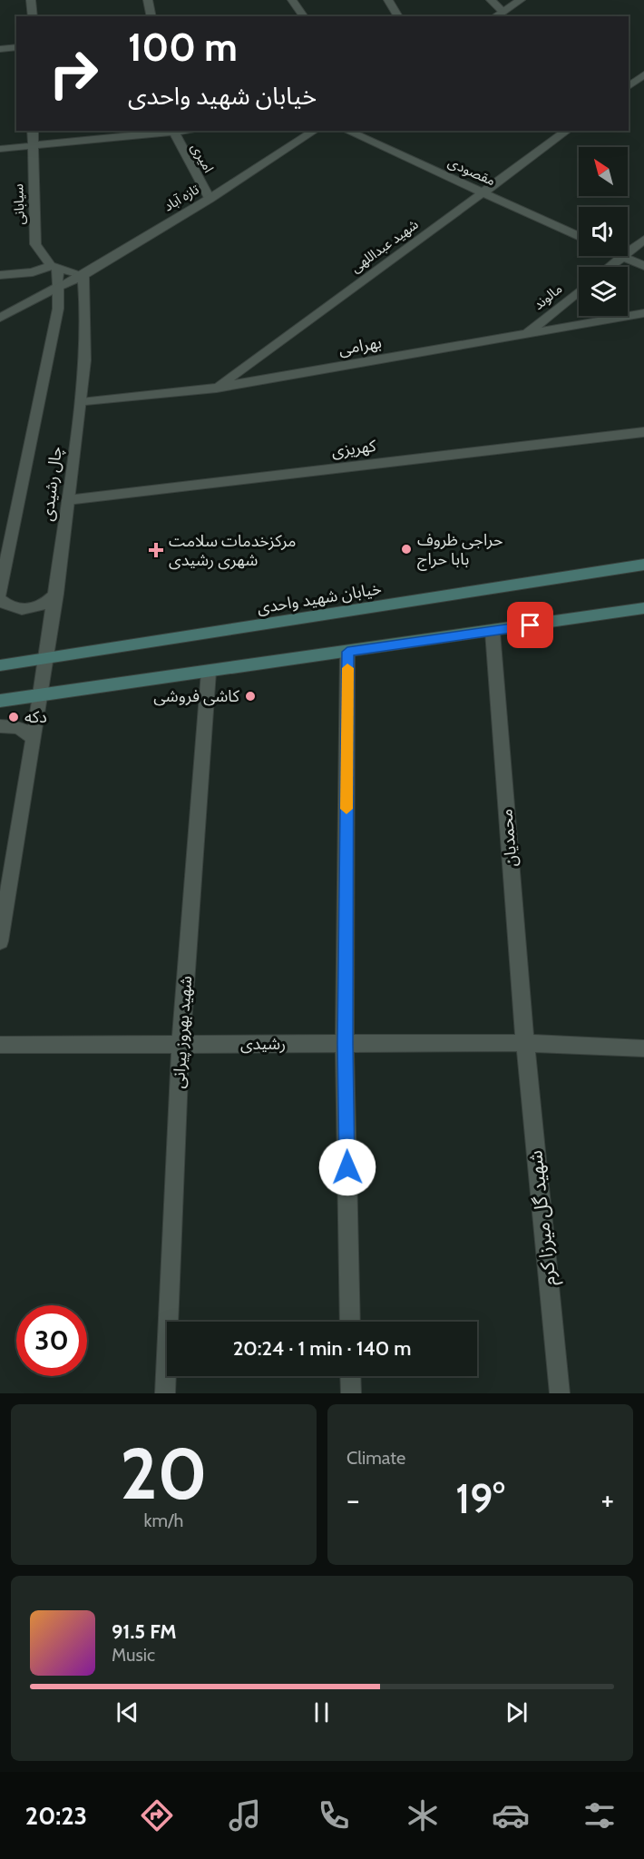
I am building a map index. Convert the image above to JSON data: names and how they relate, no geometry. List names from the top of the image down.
{
  "streets": {
    "main road": ["خیابان شهید واحدی"],
    "street": [
      "امیری",
      "مقصودی",
      "تازه آباد",
      "سیابانی",
      "شهید عبداللهی",
      "مالوند",
      "بهرامی",
      "کهریزی",
      "چال رشیدی",
      "محمدیان",
      "شهید بهروز پیرانی",
      "رشیدی",
      "شهید گل میرزا کرم"
    ]
  },
  "crossings": [
    ["امیری", "تازه آباد"],
    ["مقصودی", "شهید عبداللهی"],
    ["تازه آباد", "چال رشیدی"],
    ["شهید عبداللهی", "بهرامی"],
    ["مالوند", "بهرامی"],
    ["بهرامی", "چال رشیدی"],
    ["کهریزی", "چال رشیدی"],
    ["چال رشیدی", "خیابان شهید واحدی"],
    ["محمدیان", "رشیدی"],
    ["محمدیان", "شهید گل میرزا کرم"],
    ["شهید بهروز پیرانی", "رشیدی"],
    ["رشیدی", "شهید گل میرزا کرم"]
  ],
  "places": {
    "other": ["حراجی ظروف بابا حراج", "کاشی فروشی", "دکه"],
    "health": ["مرکزخدمات سلامت شهری رشیدی"]
  },
  "north": "top left",
  "page": {
    "turn": ["100 m", "خیابان شهید واحدی"],
    "limit": "30",
    "trip": "20:24 · 1 min · 140 m",
    "tile": [
      ["20", "km/h"],
      "Climate"
    ],
    "heat": ["−", "19°", "+"],
    "song": ["91.5 FM", "Music"],
    "tabs": "20:23"
  }
}
